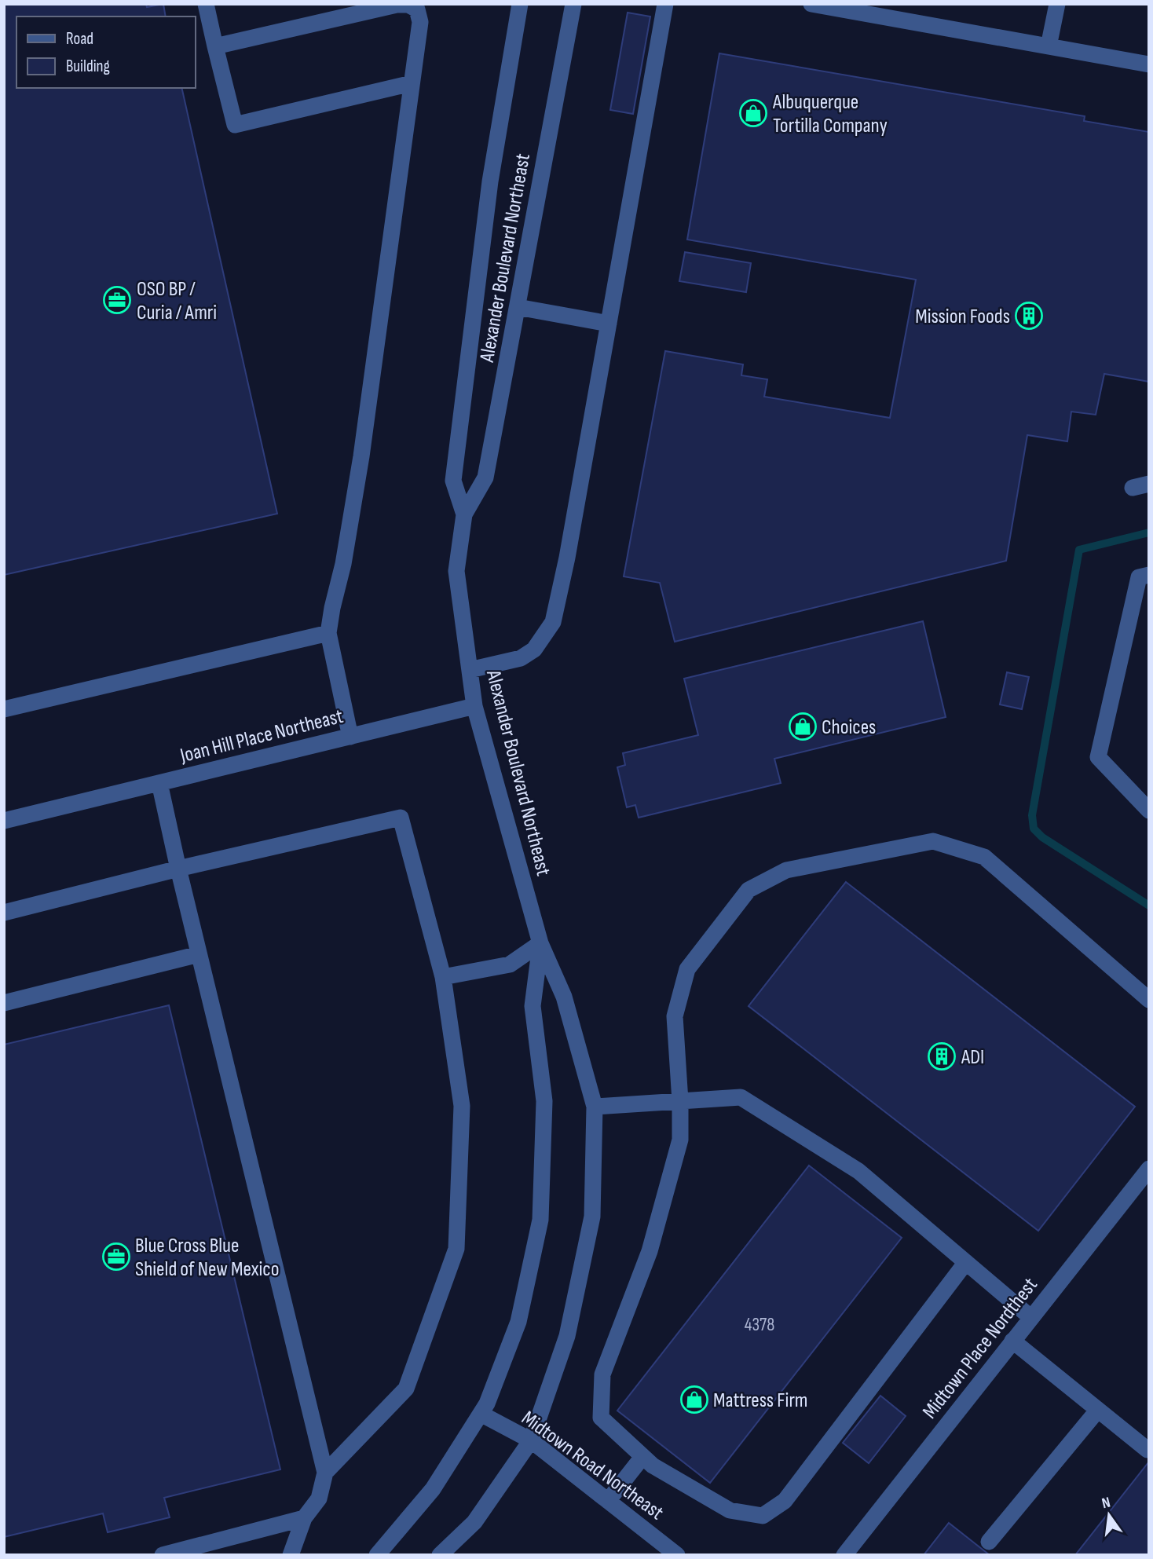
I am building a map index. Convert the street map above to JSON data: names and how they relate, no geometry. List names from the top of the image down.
{
  "streets": {
    "street": [
      "Alexander Boulevard Northeast",
      "Joan Hill Place Northeast",
      "Midtown Place Nordthest",
      "Midtown Road Northeast"
    ]
  },
  "crossings": [
    ["Alexander Boulevard Northeast", "Joan Hill Place Northeast"],
    ["Alexander Boulevard Northeast", "Midtown Road Northeast"]
  ],
  "places": {
    "shop": ["Albuquerque Tortilla Company", "Choices", "Mattress Firm"],
    "office": ["OSO BP / Curia / Amri", "Blue Cross Blue Shield of New Mexico"],
    "building": ["Mission Foods", "ADI"]
  },
  "house_numbers": ["4378"],
  "legend": ["Road", "Building"],
  "north": "top"
}
